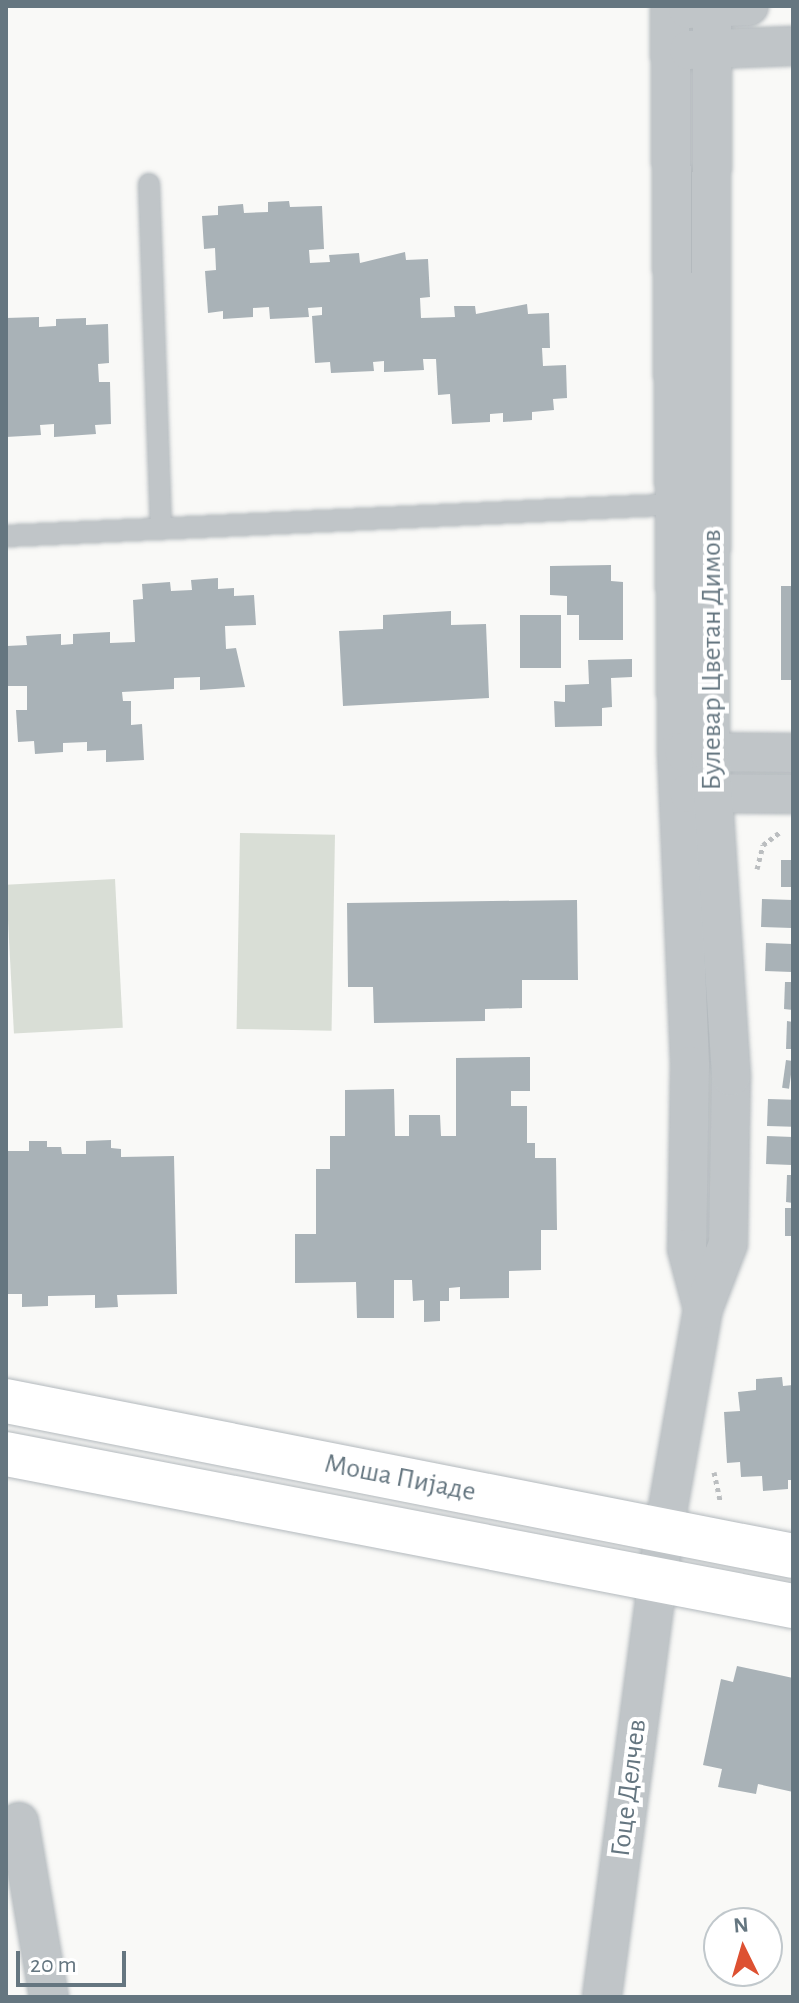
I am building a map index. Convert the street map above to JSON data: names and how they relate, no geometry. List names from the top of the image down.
{
  "streets": {
    "main road": ["Моша Пијаде"],
    "street": ["Булевар Цветан Димов", "Гоце Делчев"]
  },
  "crossings": [
    ["Булевар Цветан Димов", "Моша Пијаде"],
    ["Булевар Цветан Димов", "Гоце Делчев"],
    ["Моша Пијаде", "Гоце Делчев"]
  ],
  "scale_bar": "20 m",
  "north": "top"
}
